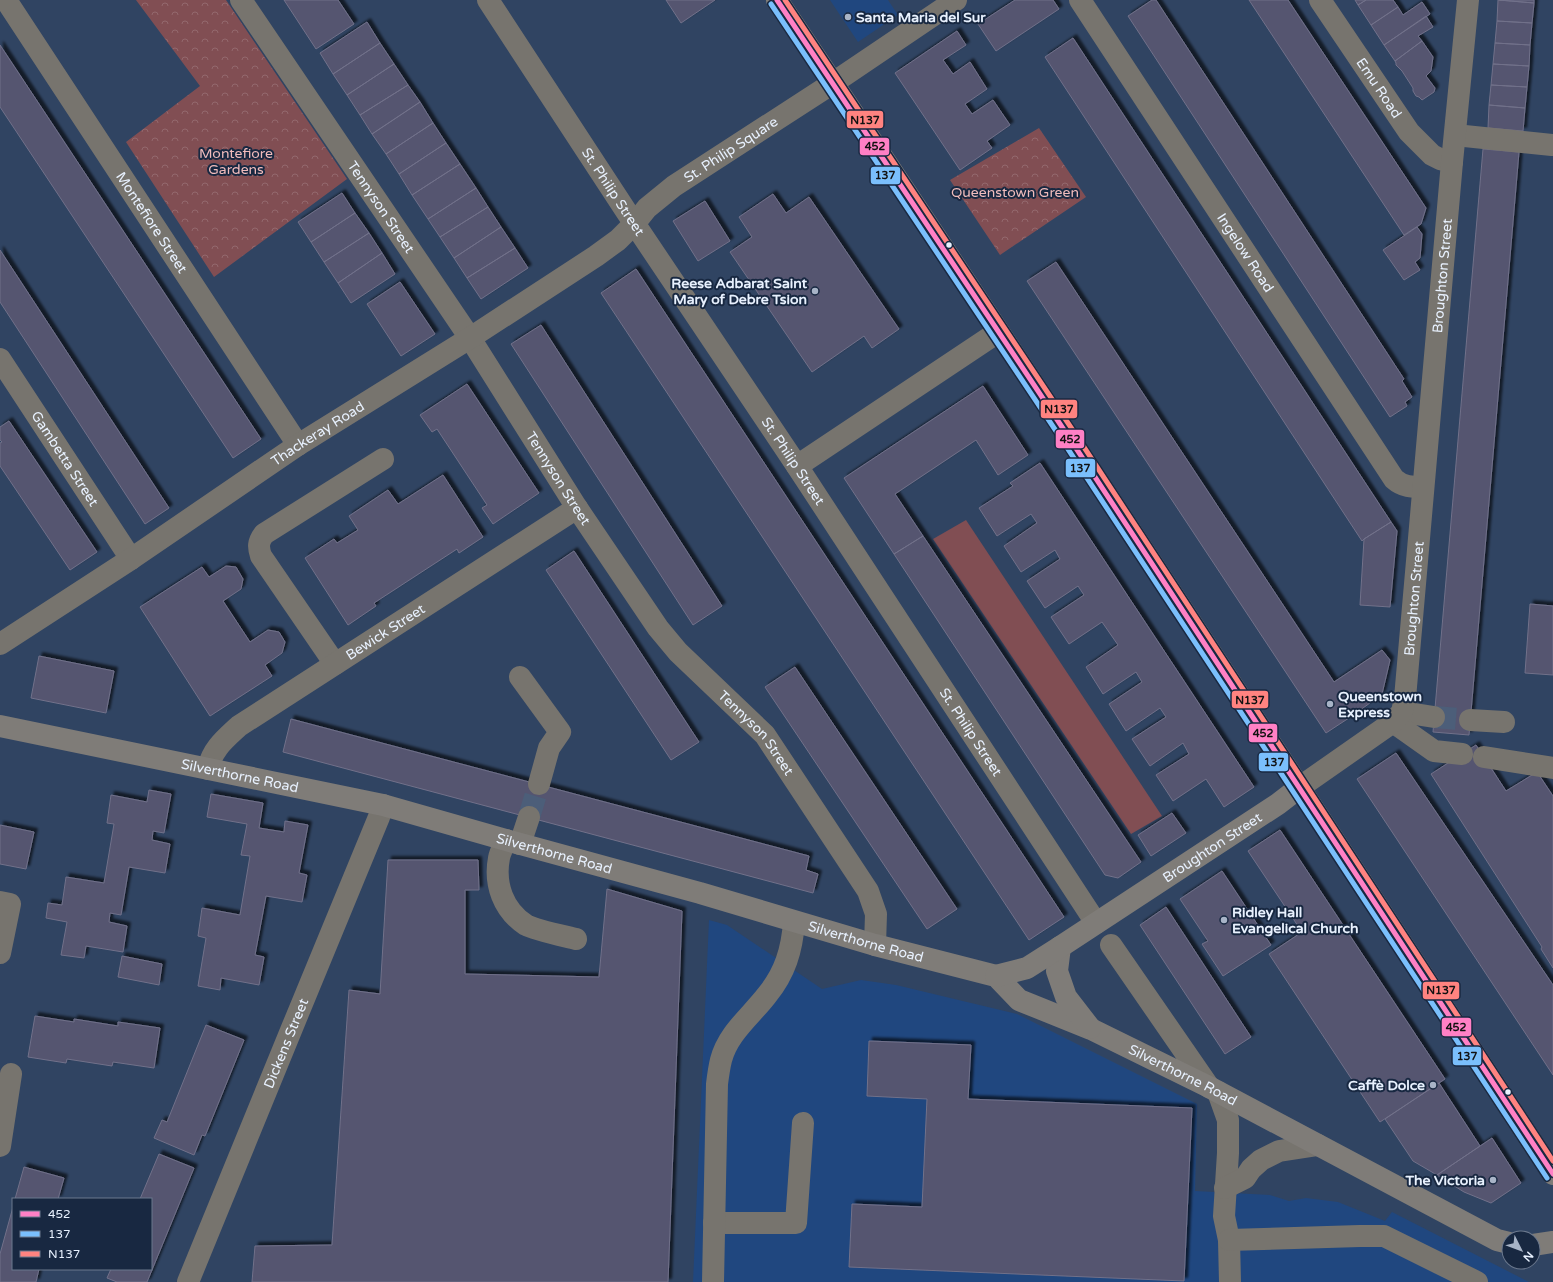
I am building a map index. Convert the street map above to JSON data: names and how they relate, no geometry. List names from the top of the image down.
{
  "streets": {
    "main road": ["Broughton Street", "Silverthorne Road"],
    "street": [
      "Emu Road",
      "St. Philip Square",
      "St. Philip Street",
      "Tennyson Street",
      "Montefiore Street",
      "Ingelow Road",
      "Thackeray Road",
      "Gambetta Street",
      "Bewick Street",
      "Dickens Street"
    ]
  },
  "crossings": [
    ["Emu Road", "Broughton Street"],
    ["St. Philip Square", "St. Philip Street"],
    ["St. Philip Square", "Thackeray Road"],
    ["St. Philip Street", "Broughton Street"],
    ["St. Philip Street", "Thackeray Road"],
    ["Tennyson Street", "Thackeray Road"],
    ["Tennyson Street", "Bewick Street"],
    ["Tennyson Street", "Silverthorne Road"],
    ["Montefiore Street", "Thackeray Road"],
    ["Ingelow Road", "Broughton Street"],
    ["Broughton Street", "Silverthorne Road"],
    ["Thackeray Road", "Gambetta Street"],
    ["Bewick Street", "Silverthorne Road"],
    ["Silverthorne Road", "Dickens Street"]
  ],
  "parks": ["Montefiore Gardens", "Queenstown Green"],
  "places": [
    "Santa Maria del Sur",
    "Reese Adbarat Saint Mary of Debre Tsion",
    "Queenstown Express",
    "Ridley Hall Evangelical Church",
    "Caffè Dolce",
    "The Victoria"
  ],
  "lines": ["transit line 452", "transit line N137", "transit line 137"],
  "legend": ["452", "137", "N137"],
  "north": "bottom right"
}
